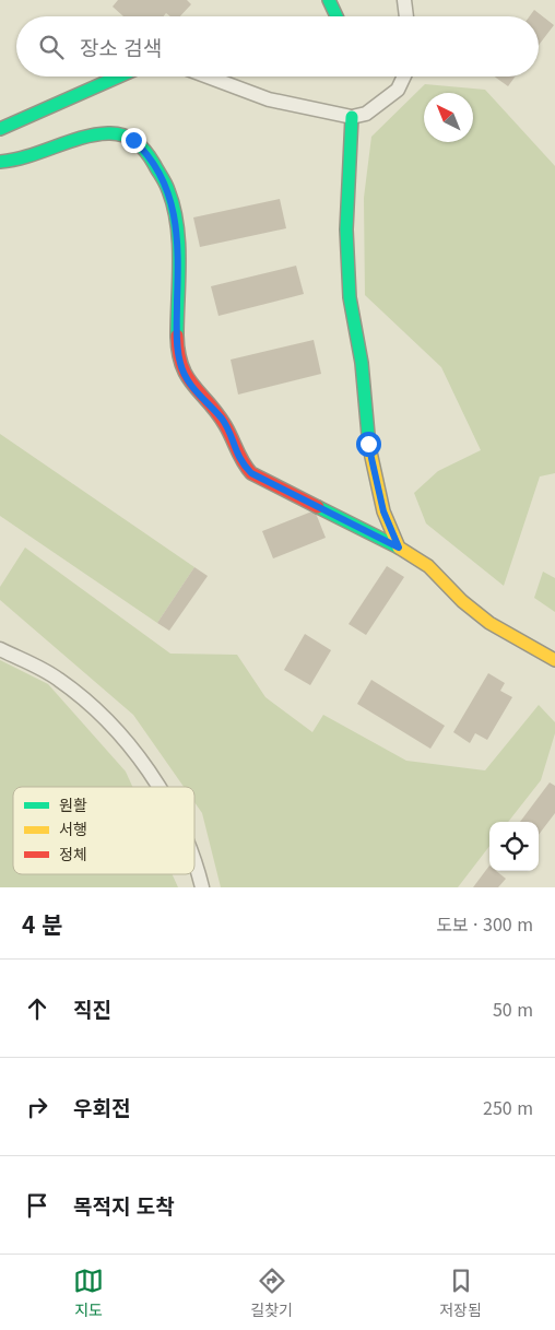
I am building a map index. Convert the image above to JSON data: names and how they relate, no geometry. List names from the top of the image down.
{
  "legend": ["원활", "서행", "정체"],
  "north": "top left",
  "page": {
    "search": "장소 검색",
    "heading": ["4 분", "도보 · 300 m"],
    "list": [
      ["직진", "50 m"],
      ["우회전", "250 m"],
      "목적지 도착"
    ],
    "nav": ["지도", "길찾기", "저장됨"]
  }
}
